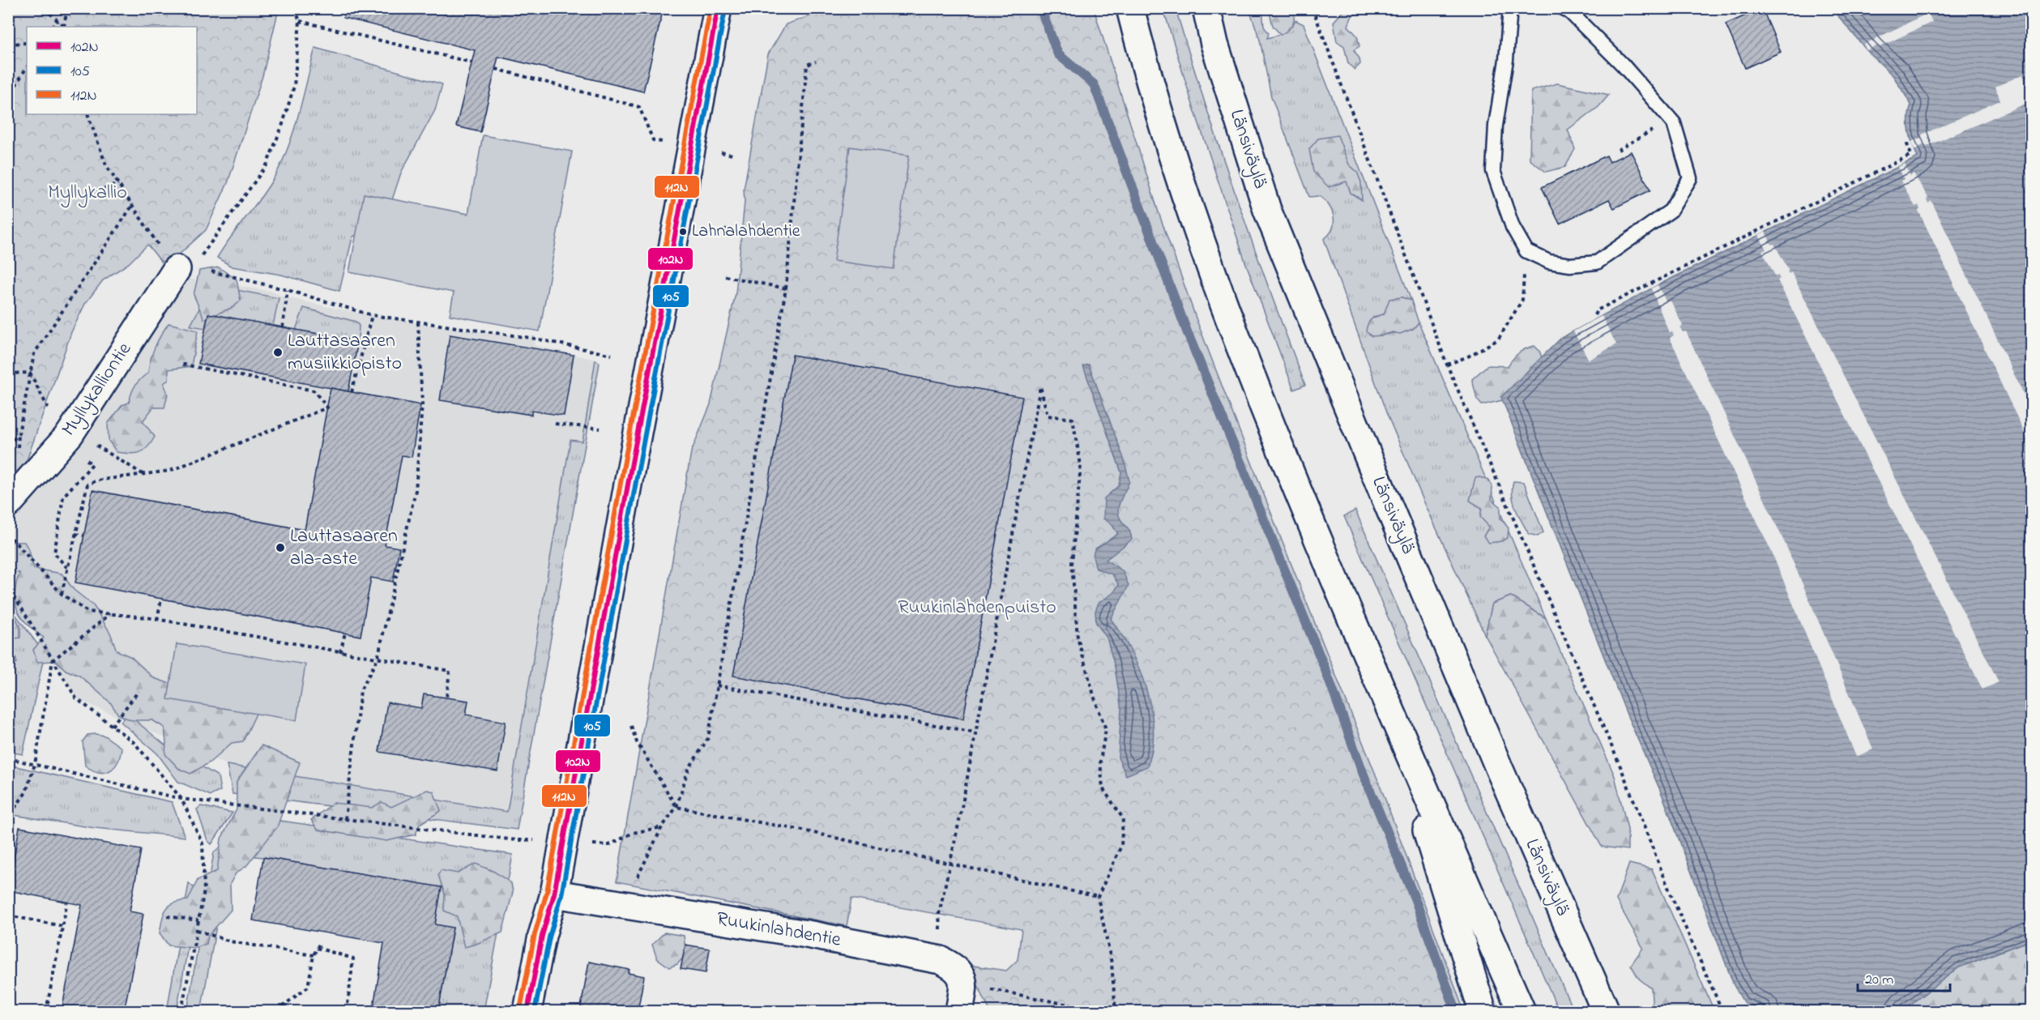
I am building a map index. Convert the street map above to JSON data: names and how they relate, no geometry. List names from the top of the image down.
{
  "streets": {
    "main road": ["Länsiväylä", "Myllykalliontie", "Ruukinlahdentie"]
  },
  "parks": ["Myllykallio", "Ruukinlahdenpuisto"],
  "places": ["Lahnalahdentie", "Lauttasaaren musiikkiopisto", "Lauttasaaren ala-aste"],
  "lines": ["transit line 102N", "transit line 112N", "transit line 105"],
  "legend": ["102N", "105", "112N"],
  "scale_bar": "20 m"
}
